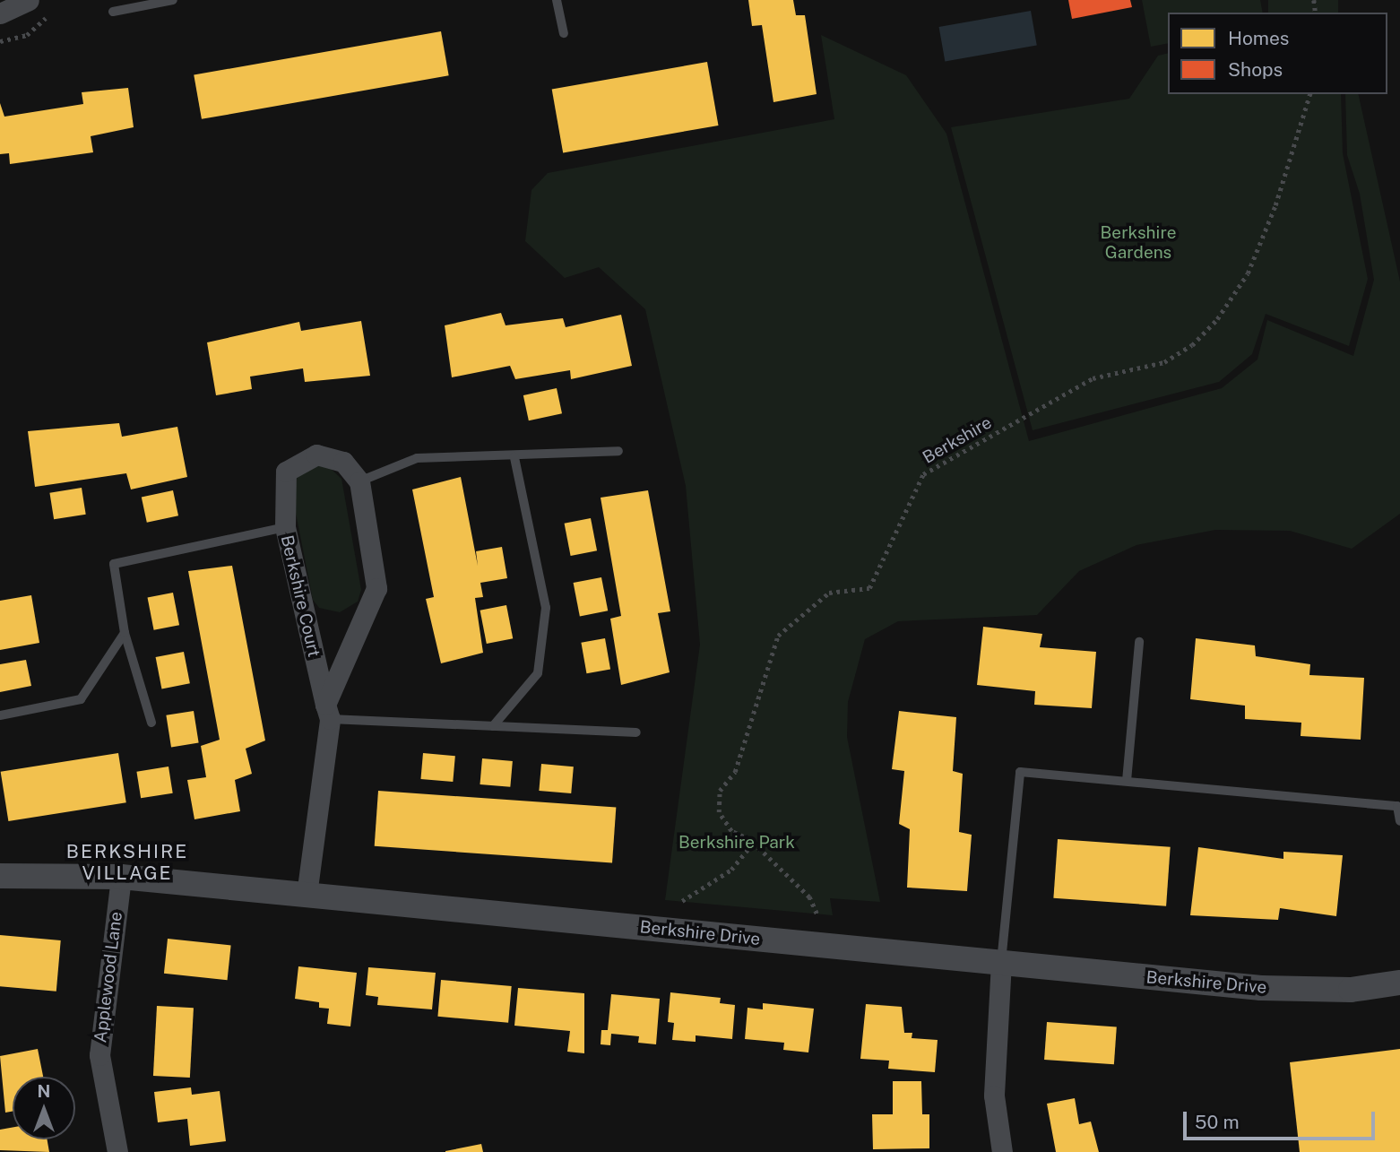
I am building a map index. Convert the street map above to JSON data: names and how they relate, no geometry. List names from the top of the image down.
{
  "streets": {
    "street": ["Berkshire Court", "Berkshire Drive", "Applewood Lane"],
    "path": ["Berkshire"]
  },
  "crossings": [
    ["Berkshire Court", "Berkshire Drive"],
    ["Berkshire Drive", "Applewood Lane"]
  ],
  "districts": ["BERKSHIRE VILLAGE"],
  "parks": ["Berkshire Gardens", "Berkshire Park"],
  "legend": ["Homes", "Shops"],
  "scale_bar": "50 m",
  "north": "top"
}
